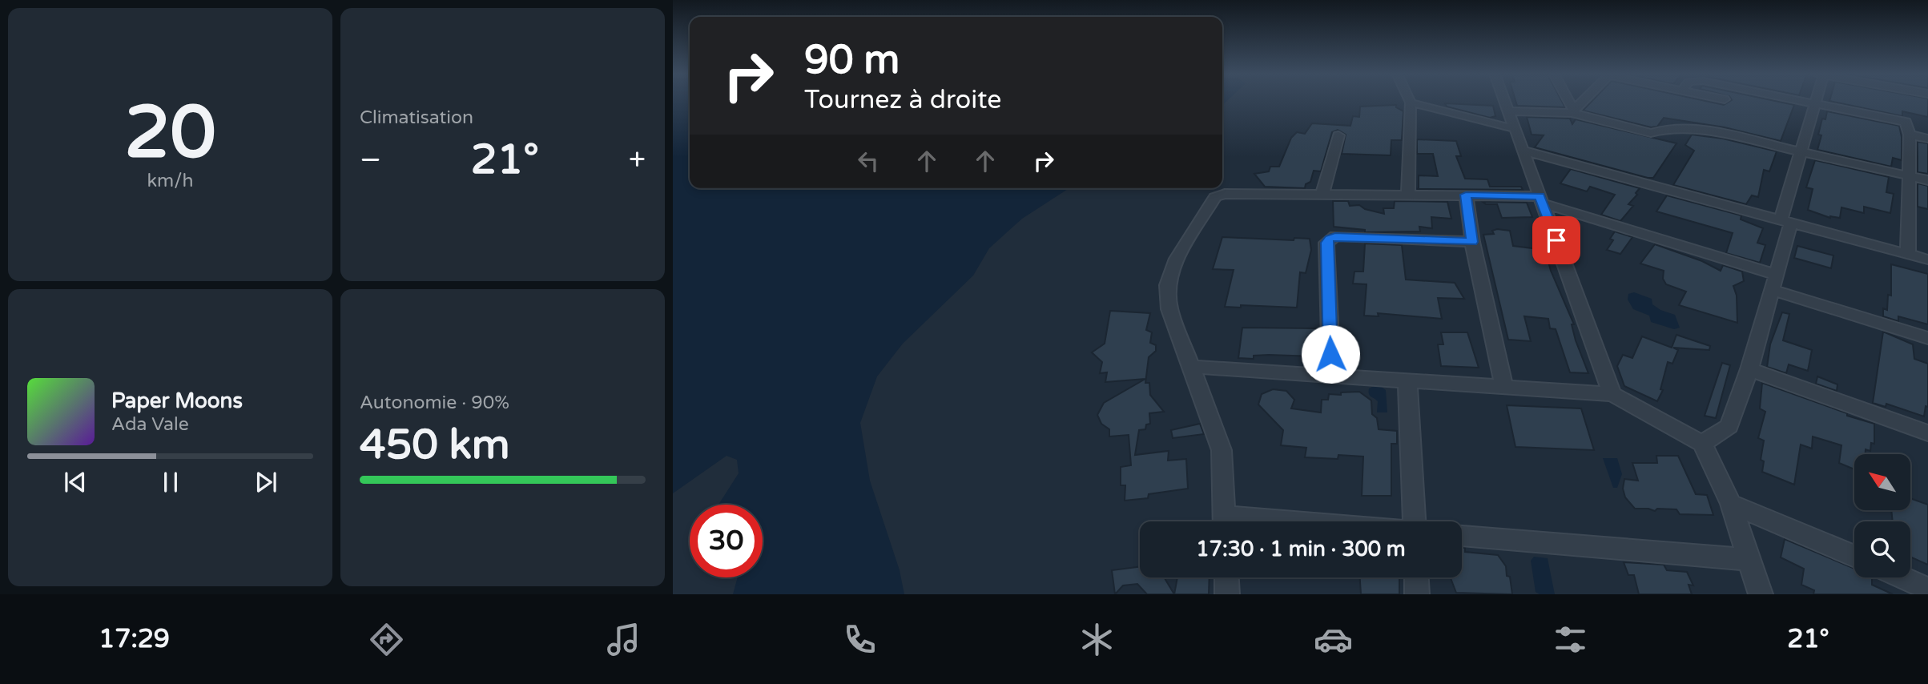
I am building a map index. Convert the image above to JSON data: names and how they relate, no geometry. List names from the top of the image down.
{
  "north": "top left",
  "page": {
    "tile": [
      ["20", "km/h"],
      "Climatisation",
      ["Autonomie · 90%", "450 km"]
    ],
    "turn": ["90 m", "Tournez à droite"],
    "heat": ["−", "21°", "+"],
    "song": ["Paper Moons", "Ada Vale"],
    "limit": "30",
    "trip": "17:30 · 1 min · 300 m",
    "tabs": ["17:29", "21°"]
  }
}
